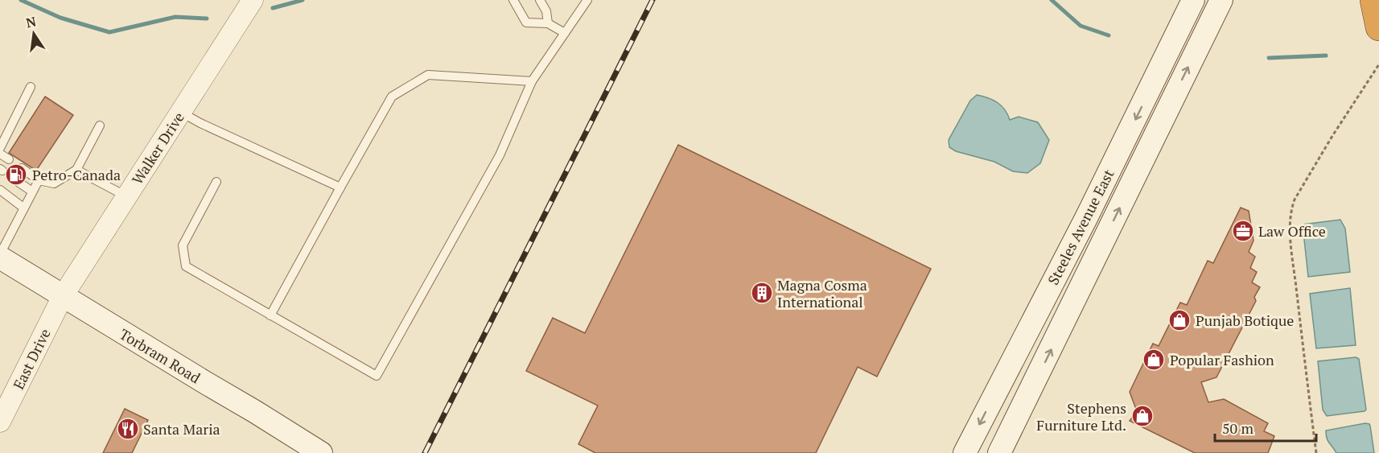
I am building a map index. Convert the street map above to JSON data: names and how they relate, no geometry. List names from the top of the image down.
{
  "streets": {
    "main road": ["Steeles Avenue East", "Torbram Road"],
    "street": ["Walker Drive", "East Drive"]
  },
  "crossings": [
    ["Walker Drive", "Torbram Road"],
    ["Walker Drive", "East Drive"],
    ["Torbram Road", "East Drive"]
  ],
  "places": {
    "fuel station": ["Petro-Canada"],
    "office": ["Law Office"],
    "building": ["Magna Cosma International"],
    "shop": ["Punjab Botique", "Popular Fashion", "Stephens Furniture Ltd."],
    "restaurant": ["Santa Maria"]
  },
  "scale_bar": "50 m",
  "north": "top"
}
